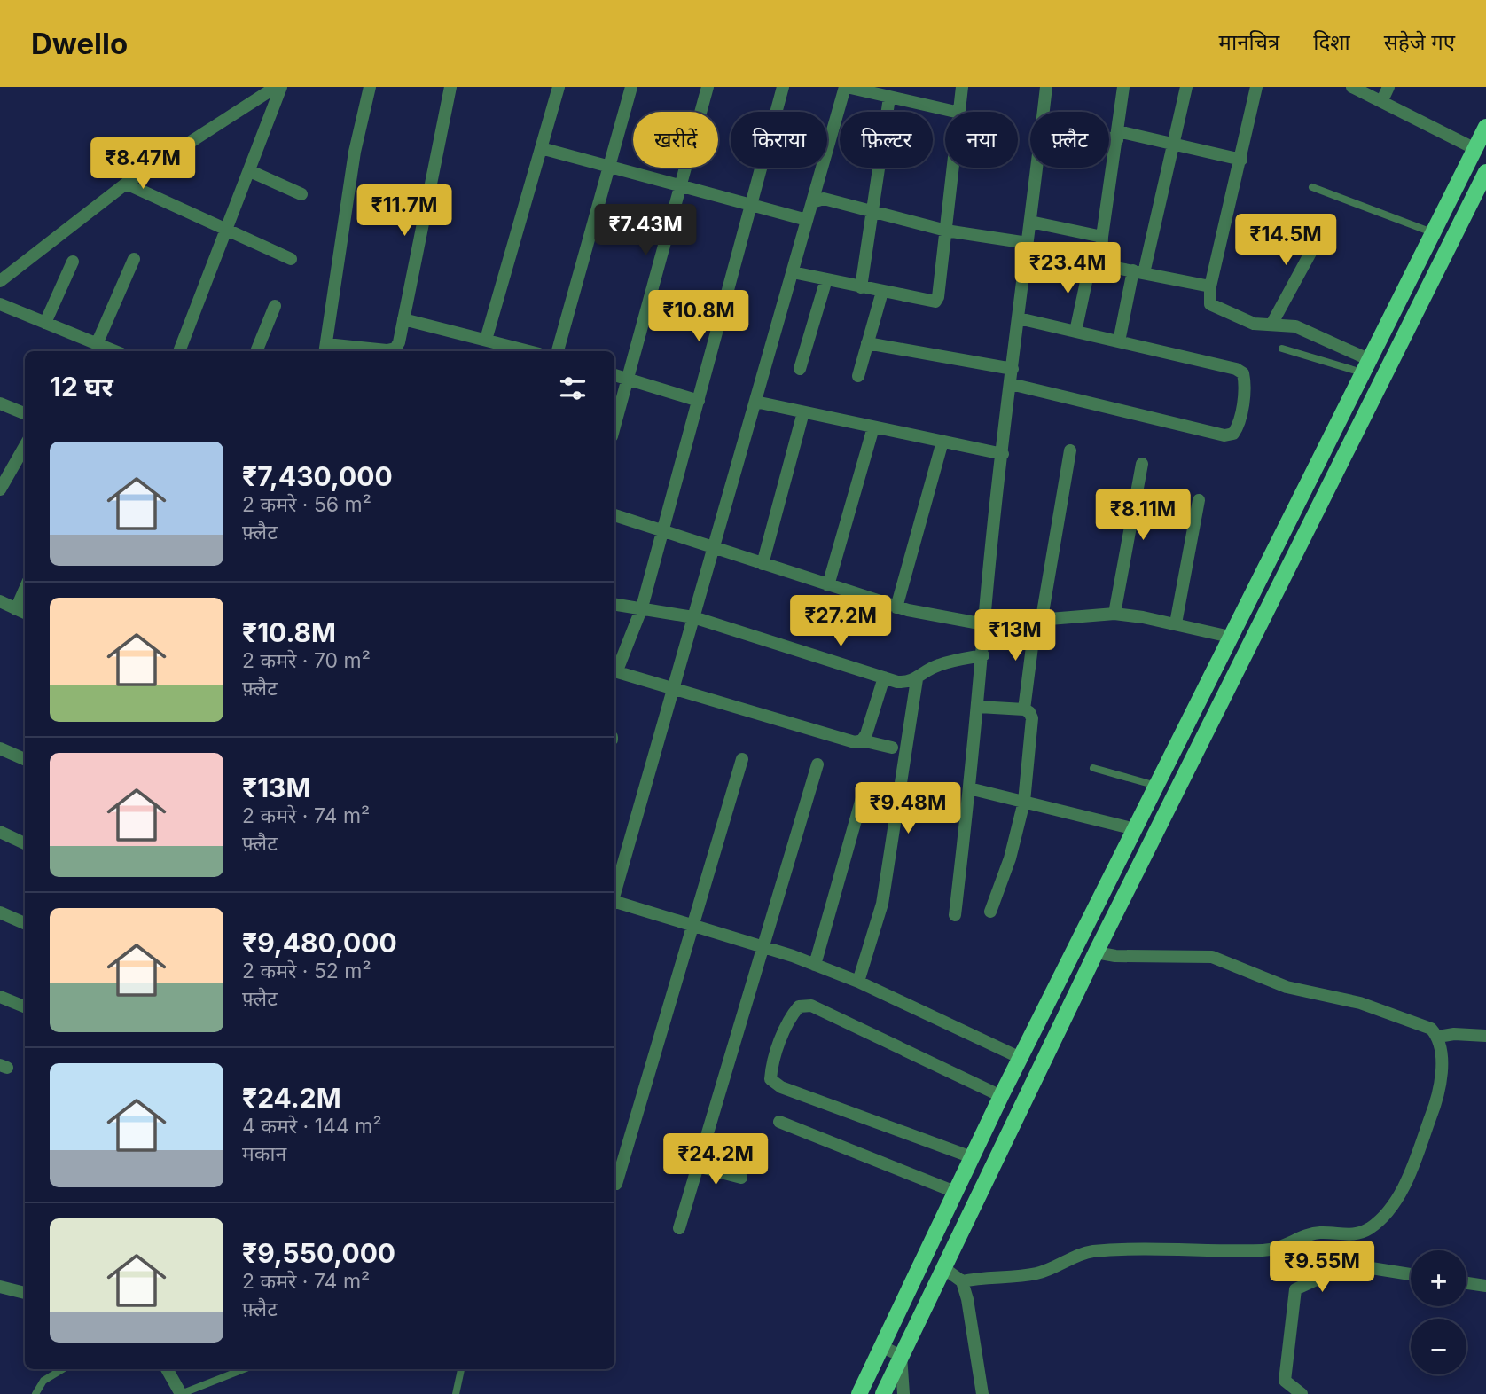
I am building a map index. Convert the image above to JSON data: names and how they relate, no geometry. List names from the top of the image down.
{
  "page": {
    "header": "Dwello",
    "nav": ["मानचित्र", "दिशा", "सहेजे गए"],
    "chip": [
      "खरीदें",
      "किराया",
      "फ़िल्टर",
      "नया",
      "फ़्लैट"
    ],
    "price": [
      "₹8.47M",
      "₹11.7M",
      "₹7.43M",
      "₹14.5M",
      "₹23.4M",
      "₹10.8M",
      "₹8.11M",
      "₹27.2M",
      "₹13M",
      "₹9.48M",
      "₹24.2M",
      "₹9.55M"
    ],
    "heading": "12 घर",
    "list": [
      {
        "name": "₹7,430,000",
        "note": "2 कमरे · 56 m² · फ़्लैट"
      },
      {
        "name": "₹10.8M",
        "note": "2 कमरे · 70 m² · फ़्लैट"
      },
      {
        "name": "₹13M",
        "note": "2 कमरे · 74 m² · फ़्लैट"
      },
      {
        "name": "₹9,480,000",
        "note": "2 कमरे · 52 m² · फ़्लैट"
      },
      {
        "name": "₹24.2M",
        "note": "4 कमरे · 144 m² · मकान"
      },
      {
        "name": "₹9,550,000",
        "note": "2 कमरे · 74 m² · फ़्लैट"
      }
    ],
    "map_buttons": ["+", "−"]
  }
}
